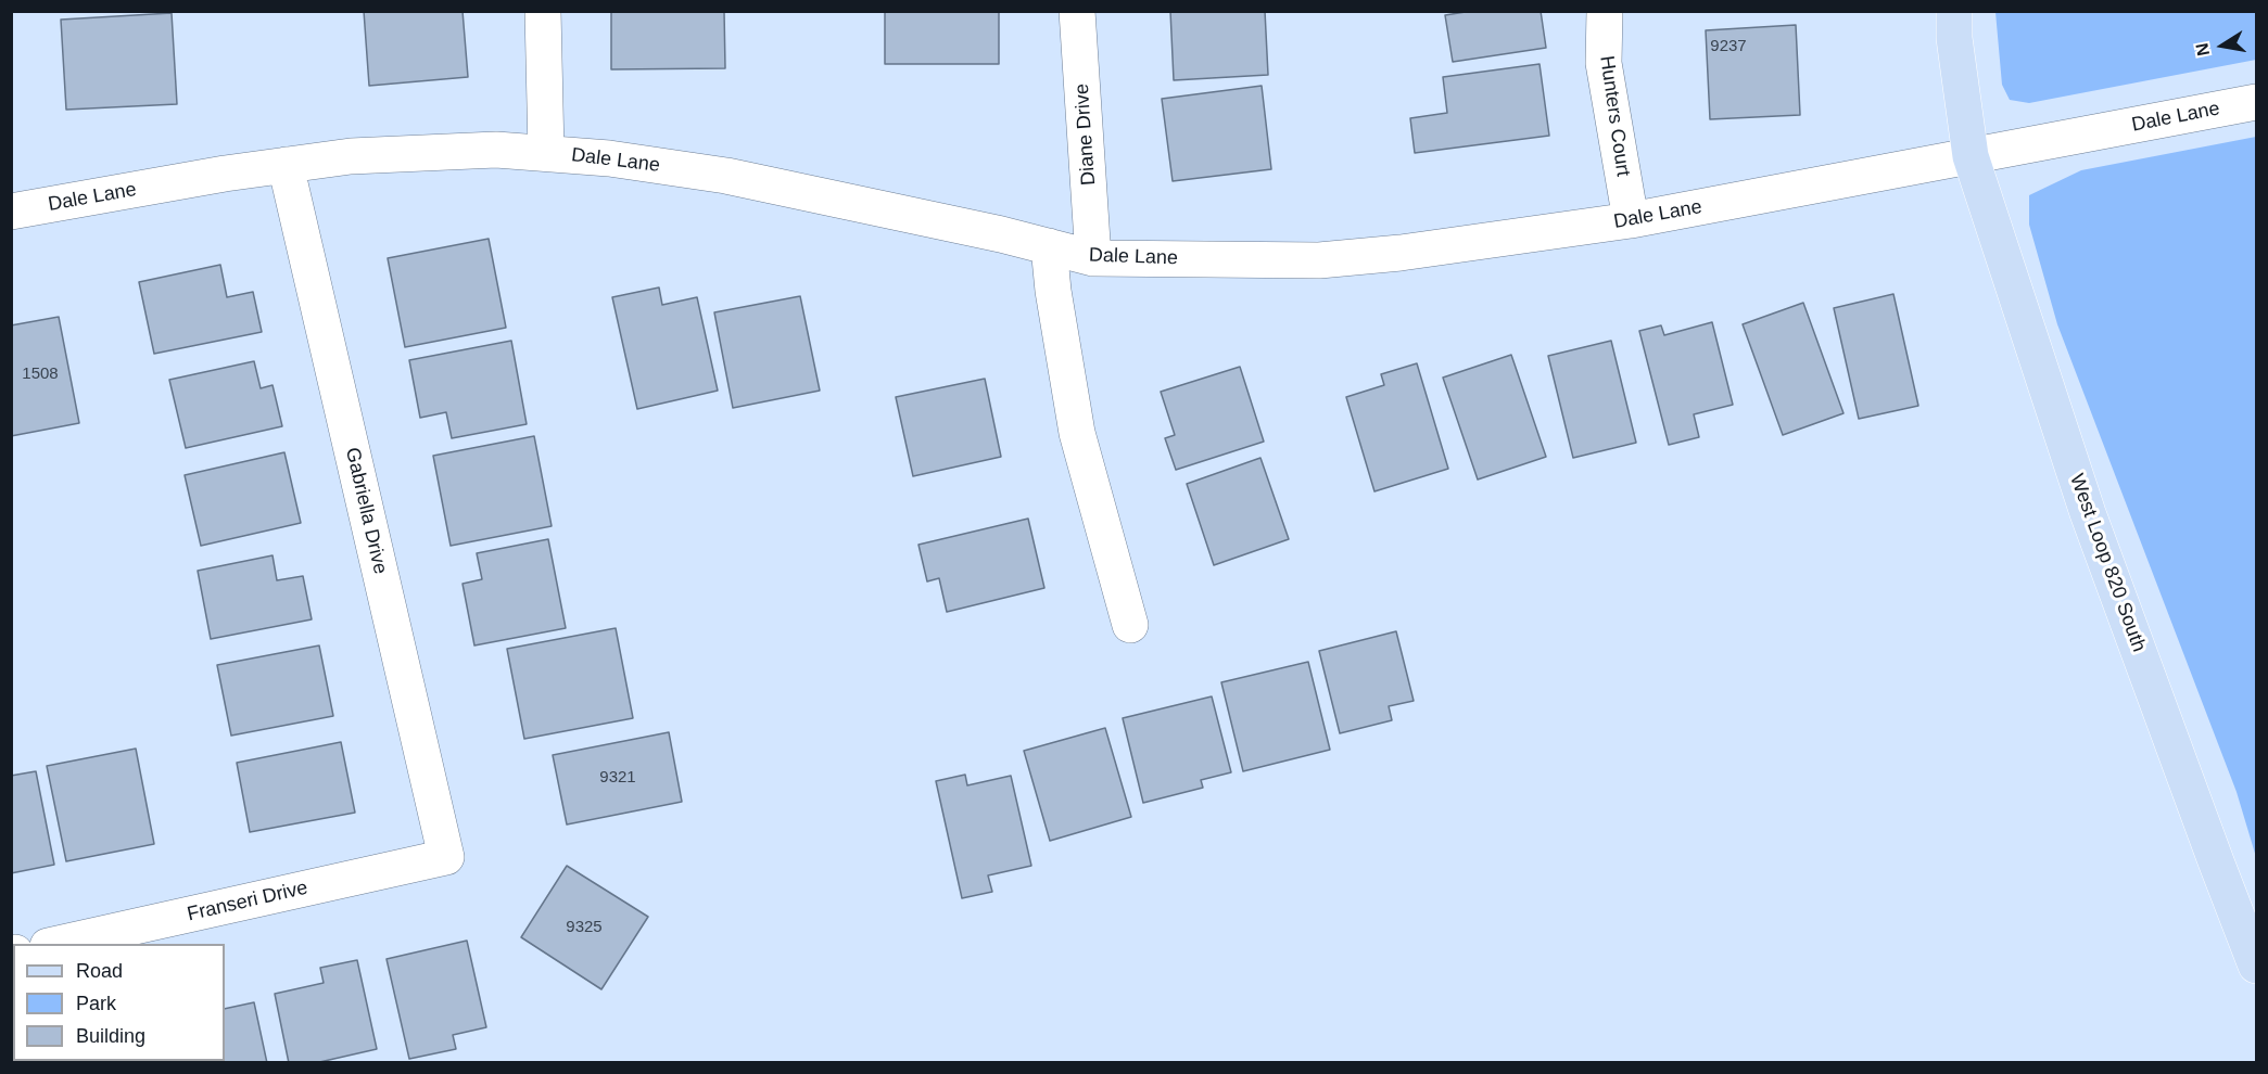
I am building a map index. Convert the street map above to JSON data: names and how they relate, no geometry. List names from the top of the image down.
{
  "streets": {
    "main road": ["West Loop 820 South"],
    "street": [
      "Hunters Court",
      "Dale Lane",
      "Diane Drive",
      "Gabriella Drive",
      "Franseri Drive"
    ]
  },
  "crossings": [
    ["Hunters Court", "Dale Lane"],
    ["Dale Lane", "Diane Drive"],
    ["Dale Lane", "Gabriella Drive"],
    ["Dale Lane", "West Loop 820 South"],
    ["Gabriella Drive", "Franseri Drive"]
  ],
  "house_numbers": [
    "9237",
    "1508",
    "9321",
    "9325"
  ],
  "legend": ["Road", "Park", "Building"],
  "north": "left"
}
